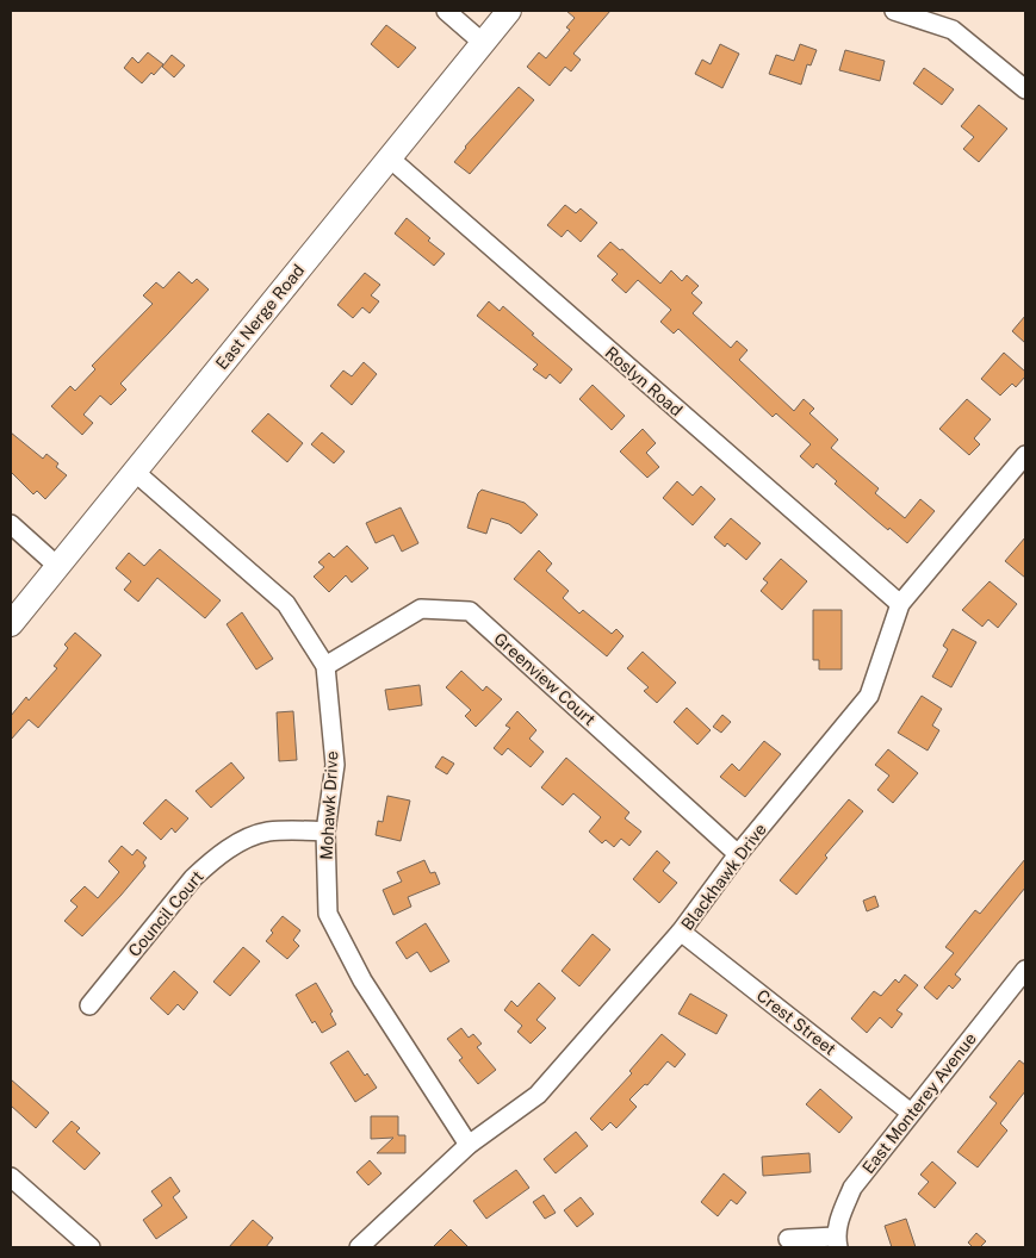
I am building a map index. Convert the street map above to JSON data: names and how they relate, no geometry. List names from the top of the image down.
{
  "streets": {
    "main road": ["East Nerge Road"],
    "street": [
      "Roslyn Road",
      "Greenview Court",
      "Mohawk Drive",
      "Blackhawk Drive",
      "Council Court",
      "Crest Street",
      "East Monterey Avenue"
    ]
  },
  "crossings": [
    ["East Nerge Road", "Roslyn Road"],
    ["East Nerge Road", "Mohawk Drive"],
    ["Roslyn Road", "Blackhawk Drive"],
    ["Greenview Court", "Mohawk Drive"],
    ["Greenview Court", "Blackhawk Drive"],
    ["Mohawk Drive", "Blackhawk Drive"],
    ["Mohawk Drive", "Council Court"],
    ["Blackhawk Drive", "Crest Street"],
    ["Crest Street", "East Monterey Avenue"]
  ]
}
